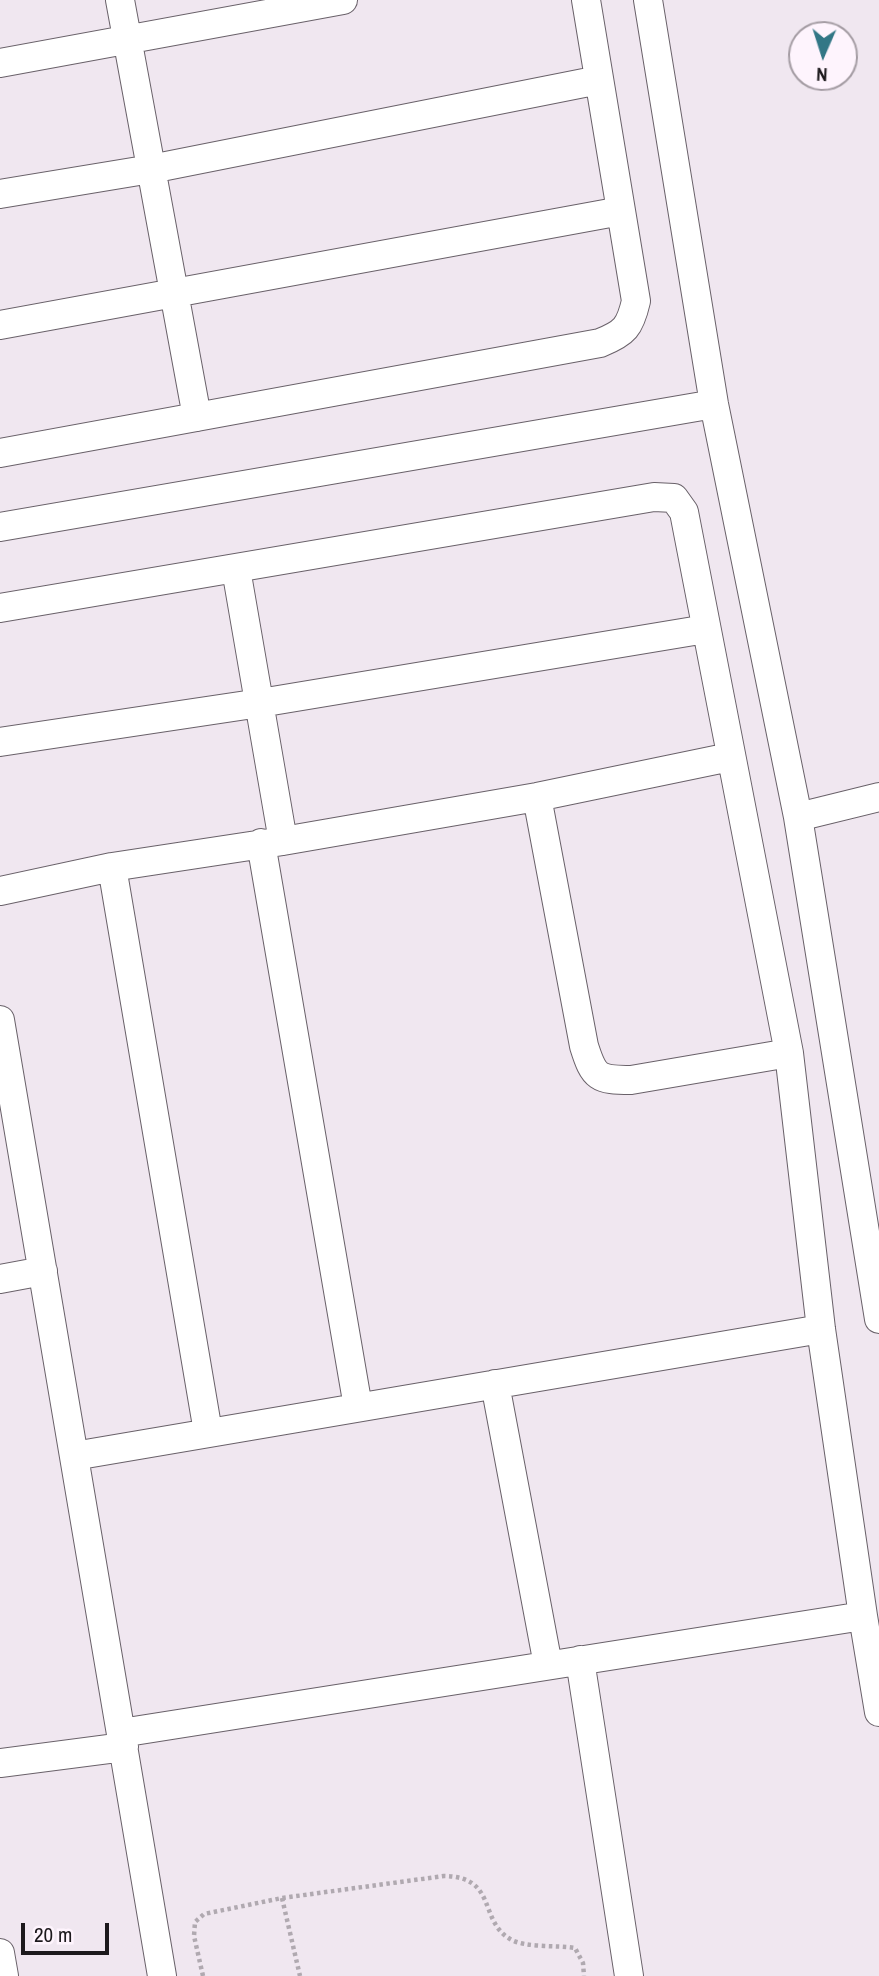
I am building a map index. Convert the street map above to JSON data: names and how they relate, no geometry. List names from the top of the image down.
{
  "scale_bar": "20 m",
  "north": "bottom"
}
